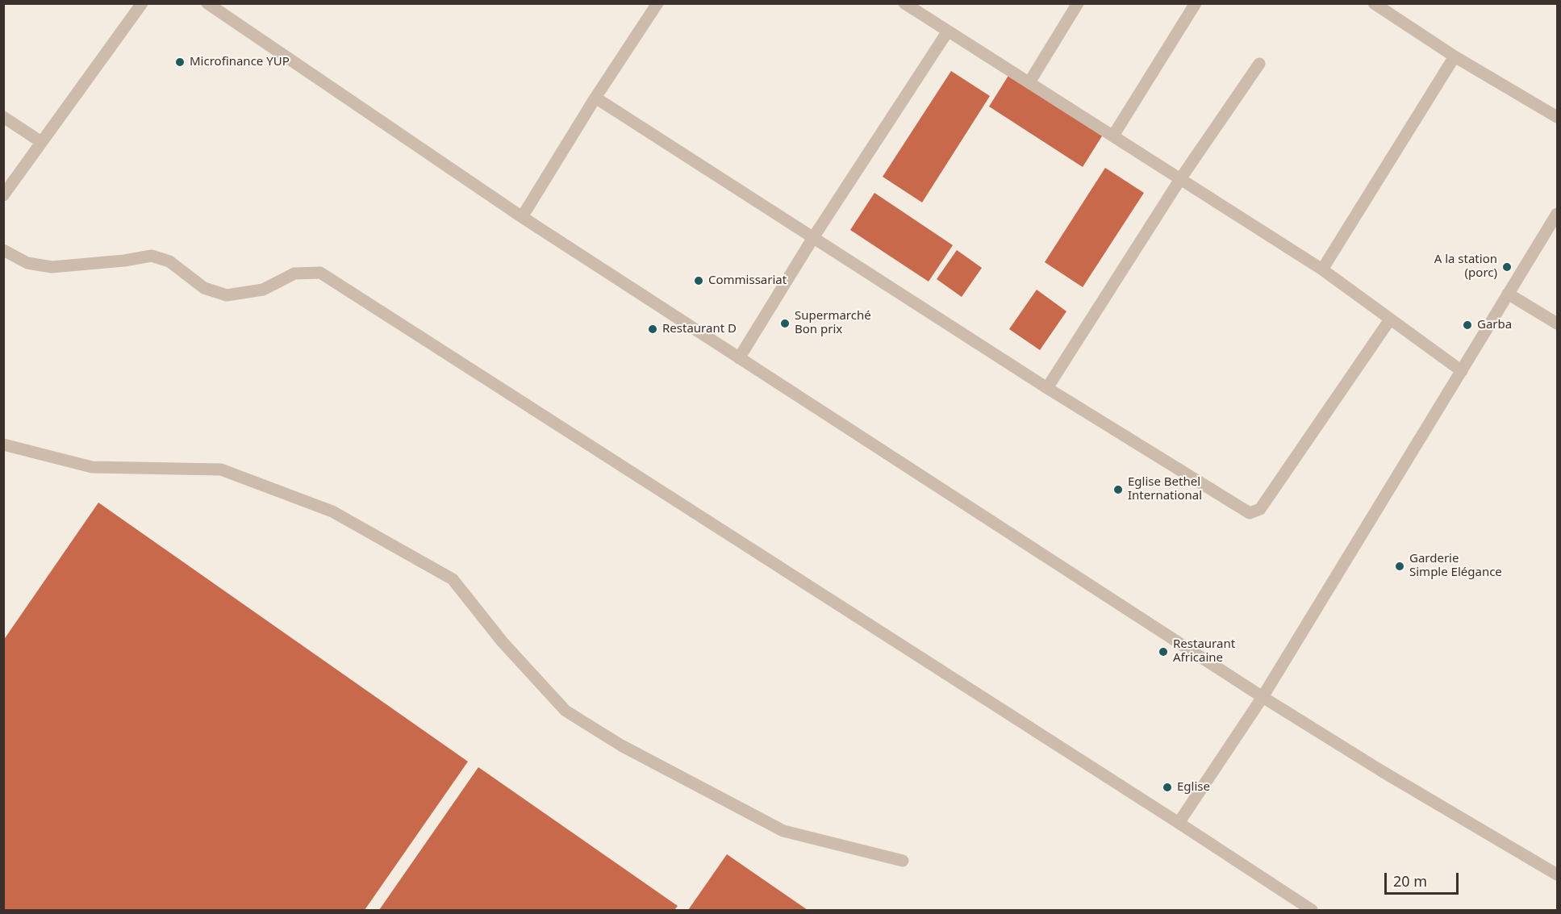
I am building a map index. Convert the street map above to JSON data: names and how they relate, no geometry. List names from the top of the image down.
{
  "places": [
    "Microfinance YUP",
    "A la station (porc)",
    "Commissariat",
    "Supermarché Bon prix",
    "Garba",
    "Restaurant D",
    "Eglise Bethel International",
    "Garderie Simple Elégance",
    "Restaurant Africaine",
    "Eglise"
  ],
  "scale_bar": "20 m"
}
